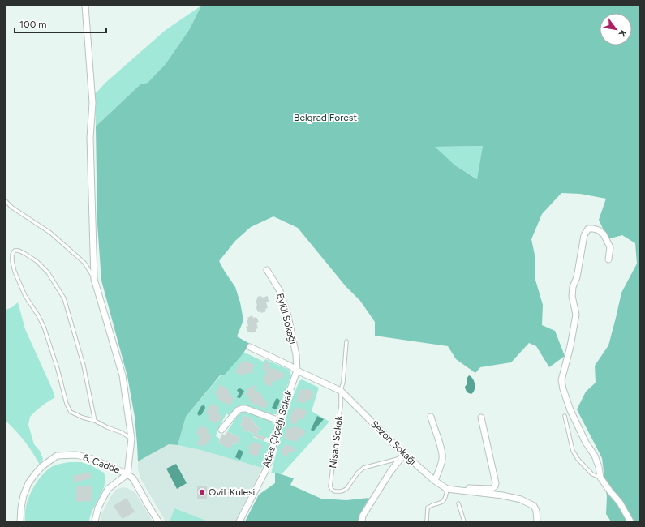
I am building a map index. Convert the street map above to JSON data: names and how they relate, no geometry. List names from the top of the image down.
{
  "streets": {
    "street": [
      "Eylül Sokağı",
      "Atlas Çiçeği Sokak",
      "Sezon Sokağı",
      "6. Cadde"
    ],
    "lane": ["Nisan Sokak"]
  },
  "crossings": [
    ["Eylül Sokağı", "Atlas Çiçeği Sokak"],
    ["Eylül Sokağı", "Sezon Sokağı"],
    ["Atlas Çiçeği Sokak", "Sezon Sokağı"],
    ["Nisan Sokak", "Sezon Sokağı"]
  ],
  "parks": ["Belgrad Forest"],
  "places": ["Ovit Kulesi"],
  "scale_bar": "100 m",
  "north": "bottom right"
}
